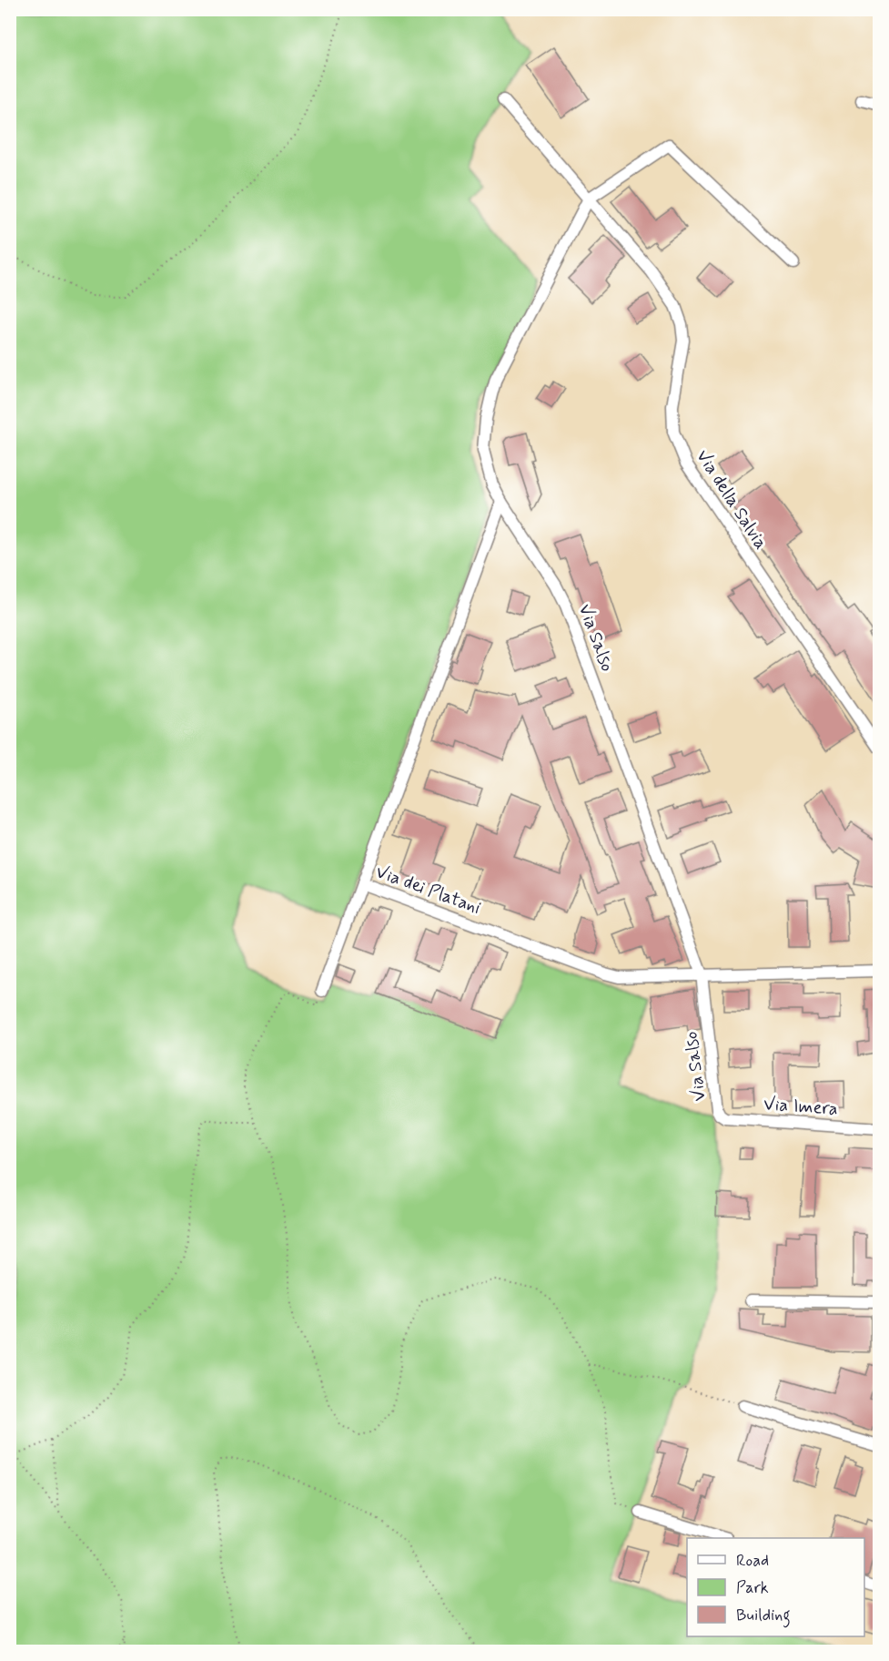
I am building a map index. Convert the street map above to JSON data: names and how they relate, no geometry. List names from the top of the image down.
{
  "streets": {
    "street": [
      "Via della Salvia",
      "Via Salso",
      "Via dei Platani",
      "Via Imera"
    ]
  },
  "crossings": [
    ["Via della Salvia", "Via Salso"],
    ["Via Salso", "Via dei Platani"],
    ["Via Salso", "Via Imera"]
  ],
  "legend": ["Road", "Park", "Building"]
}
